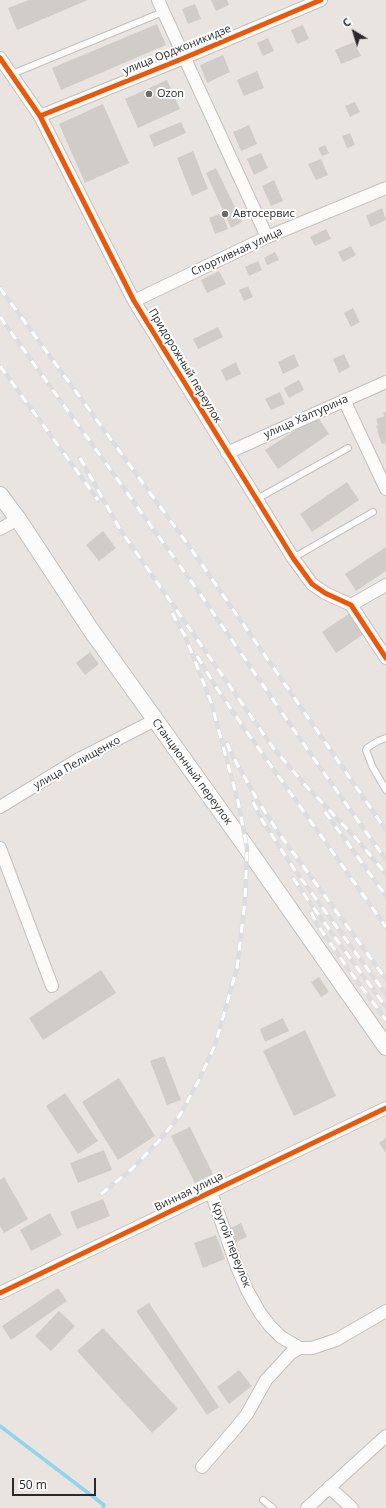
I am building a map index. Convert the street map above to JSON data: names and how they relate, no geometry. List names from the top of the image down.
{
  "streets": {
    "main road": ["Станционный переулок"],
    "street": [
      "улица Орджоникидзе",
      "Спортивная улица",
      "Придорожный переулок",
      "улица Халтурина",
      "улица Пелищенко",
      "Винная улица",
      "Крутой переулок"
    ]
  },
  "crossings": [
    ["улица Орджоникидзе", "Придорожный переулок"],
    ["Спортивная улица", "Придорожный переулок"],
    ["Придорожный переулок", "улица Халтурина"],
    ["улица Пелищенко", "Станционный переулок"],
    ["Винная улица", "Крутой переулок"]
  ],
  "places": ["Ozon", "Автосервис"],
  "scale_bar": "50 m",
  "north": "top left"
}
